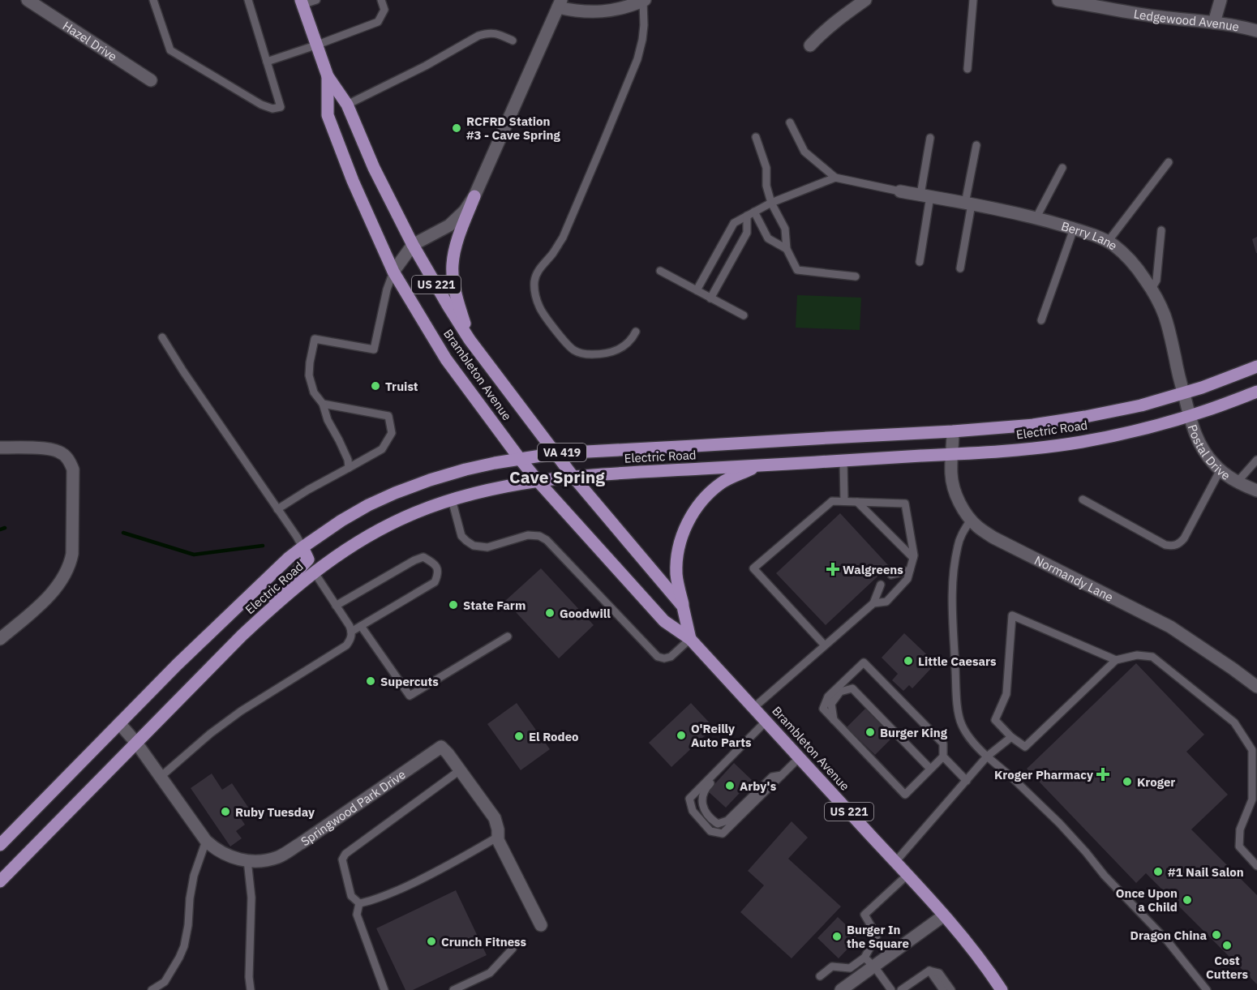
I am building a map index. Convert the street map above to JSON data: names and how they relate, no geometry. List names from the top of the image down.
{
  "streets": {
    "main road": [
      "US 221",
      "Brambleton Avenue",
      "Electric Road",
      "VA 419"
    ],
    "street": [
      "Ledgewood Avenue",
      "Hazel Drive",
      "Berry Lane",
      "Postal Drive",
      "Normandy Lane",
      "Springwood Park Drive"
    ]
  },
  "crossings": [
    ["Berry Lane", "Electric Road"],
    ["Berry Lane", "Postal Drive"],
    ["Brambleton Avenue", "Electric Road"],
    ["Electric Road", "Postal Drive"],
    ["Electric Road", "Normandy Lane"],
    ["Electric Road", "Springwood Park Drive"]
  ],
  "districts": ["Cave Spring"],
  "places": {
    "other": [
      "RCFRD Station #3 - Cave Spring",
      "Truist",
      "State Farm",
      "Goodwill",
      "Little Caesars",
      "Supercuts",
      "Burger King",
      "O'Reilly Auto Parts",
      "El Rodeo",
      "Kroger",
      "Arby's",
      "Ruby Tuesday",
      "#1 Nail Salon",
      "Once Upon a Child",
      "Dragon China",
      "Burger In the Square",
      "Crunch Fitness",
      "Cost Cutters"
    ],
    "health": ["Walgreens", "Kroger Pharmacy"]
  }
}
